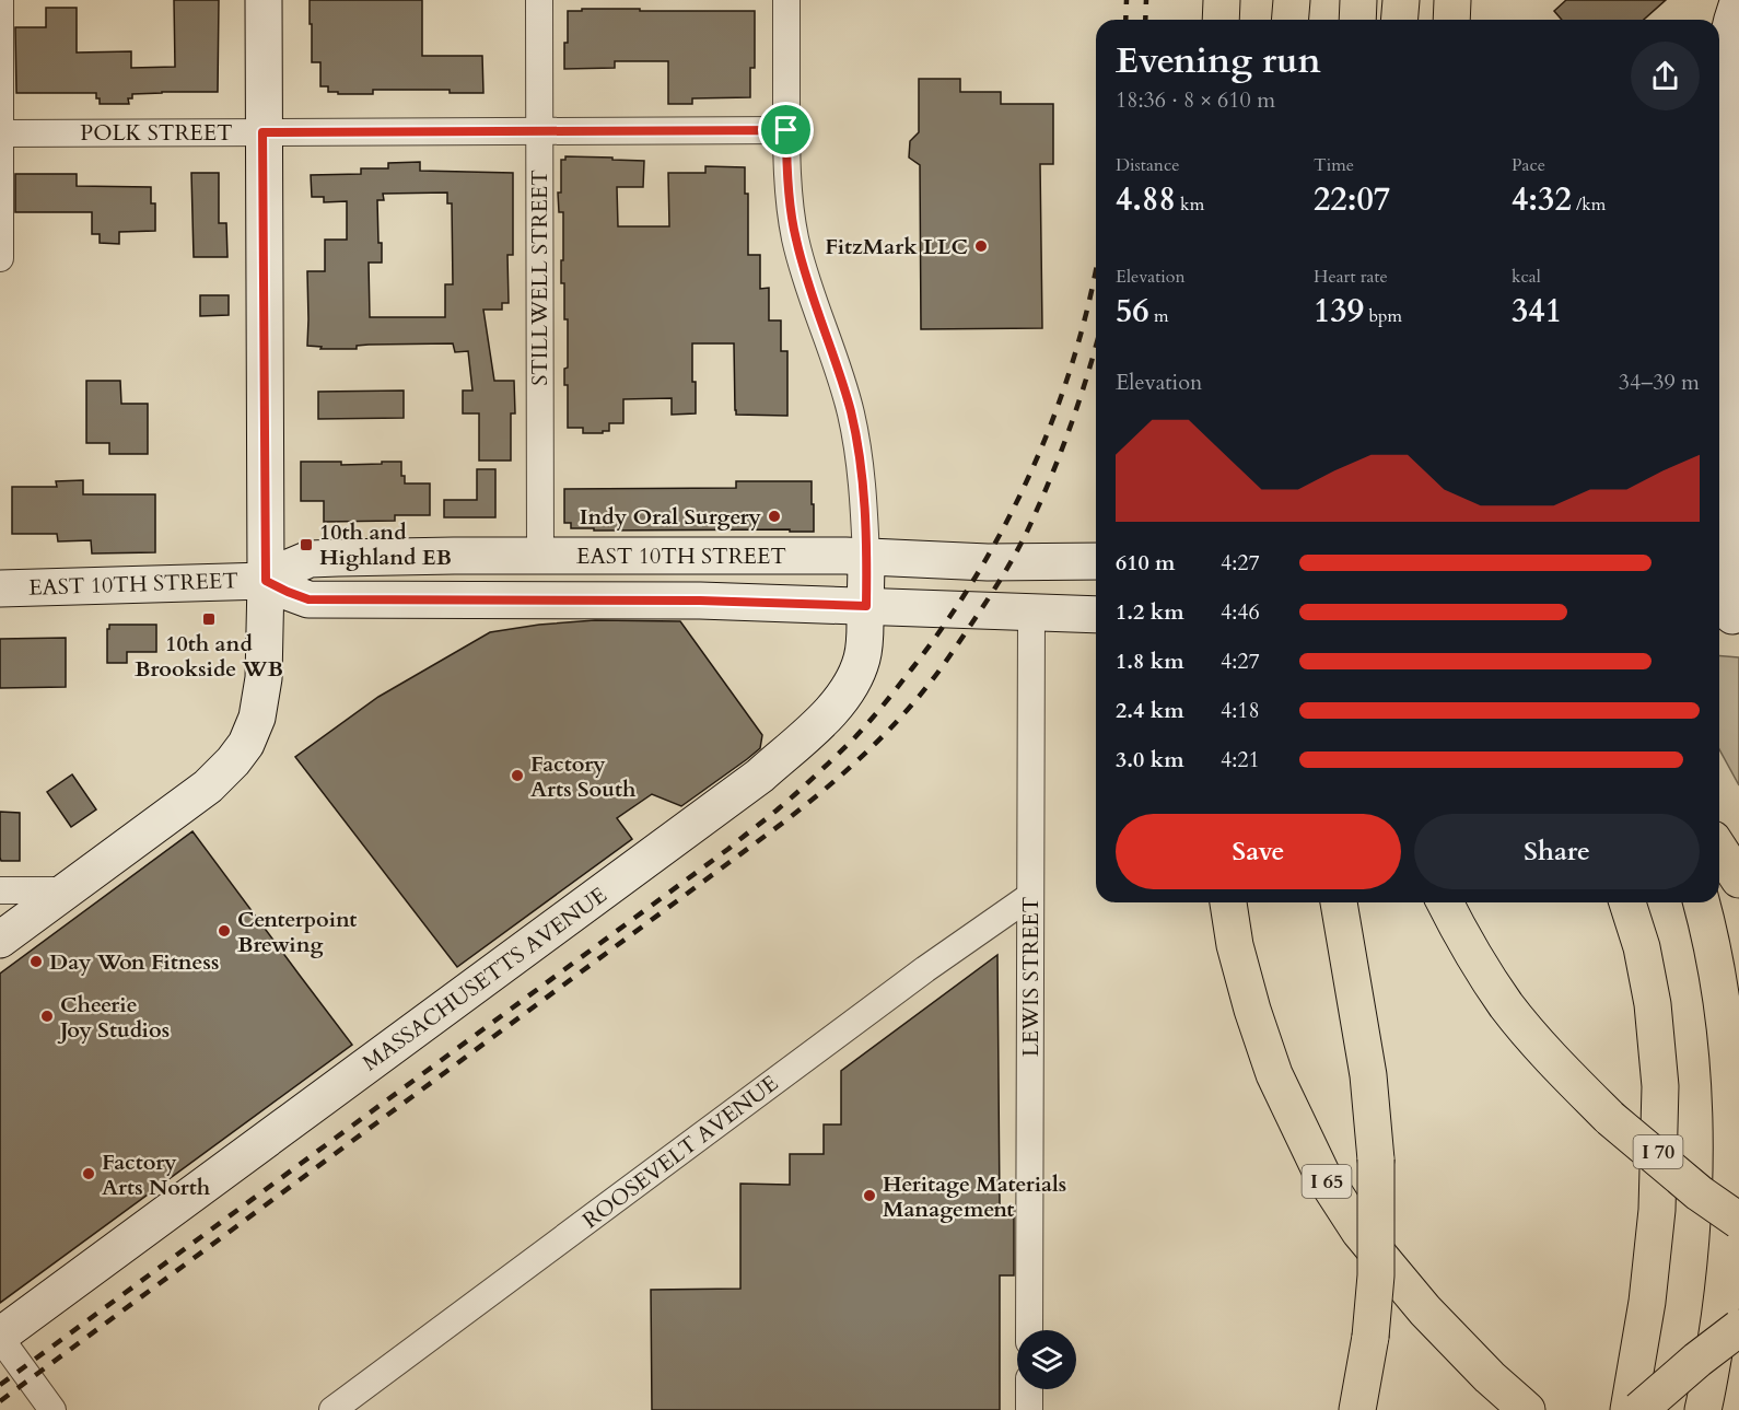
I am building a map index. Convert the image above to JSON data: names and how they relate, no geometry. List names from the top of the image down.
{
  "streets": {
    "highway": ["I 70", "I 65"],
    "main road": ["EAST 10TH STREET", "MASSACHUSETTS AVENUE"],
    "street": [
      "POLK STREET",
      "STILLWELL STREET",
      "LEWIS STREET",
      "ROOSEVELT AVENUE"
    ]
  },
  "crossings": [
    ["POLK STREET", "STILLWELL STREET"],
    ["STILLWELL STREET", "EAST 10TH STREET"],
    ["EAST 10TH STREET", "LEWIS STREET"],
    ["EAST 10TH STREET", "MASSACHUSETTS AVENUE"],
    ["LEWIS STREET", "ROOSEVELT AVENUE"]
  ],
  "places": {
    "other": [
      "FitzMark LLC",
      "Indy Oral Surgery",
      "Factory Arts South",
      "Centerpoint Brewing",
      "Day Won Fitness",
      "Cheerie Joy Studios",
      "Factory Arts North",
      "Heritage Materials Management"
    ],
    "transit": ["10th and Highland EB", "10th and Brookside WB"]
  },
  "page": {
    "heading": ["Evening run", "18:36 · 8 × 610 m"],
    "stats": [
      ["Distance", "4.88 km"],
      ["Time", "22:07"],
      ["Pace", "4:32 /km"],
      ["Elevation", "56 m"],
      ["Heart rate", "139 bpm"],
      ["kcal", "341"]
    ],
    "chart": ["Elevation", "34–39 m"],
    "list": [
      {
        "name": "610 m",
        "note": "4:27"
      },
      {
        "name": "1.2 km",
        "note": "4:46"
      },
      {
        "name": "1.8 km",
        "note": "4:27"
      },
      {
        "name": "2.4 km",
        "note": "4:18"
      },
      {
        "name": "3.0 km",
        "note": "4:21"
      }
    ],
    "buttons": ["Save", "Share"]
  }
}
